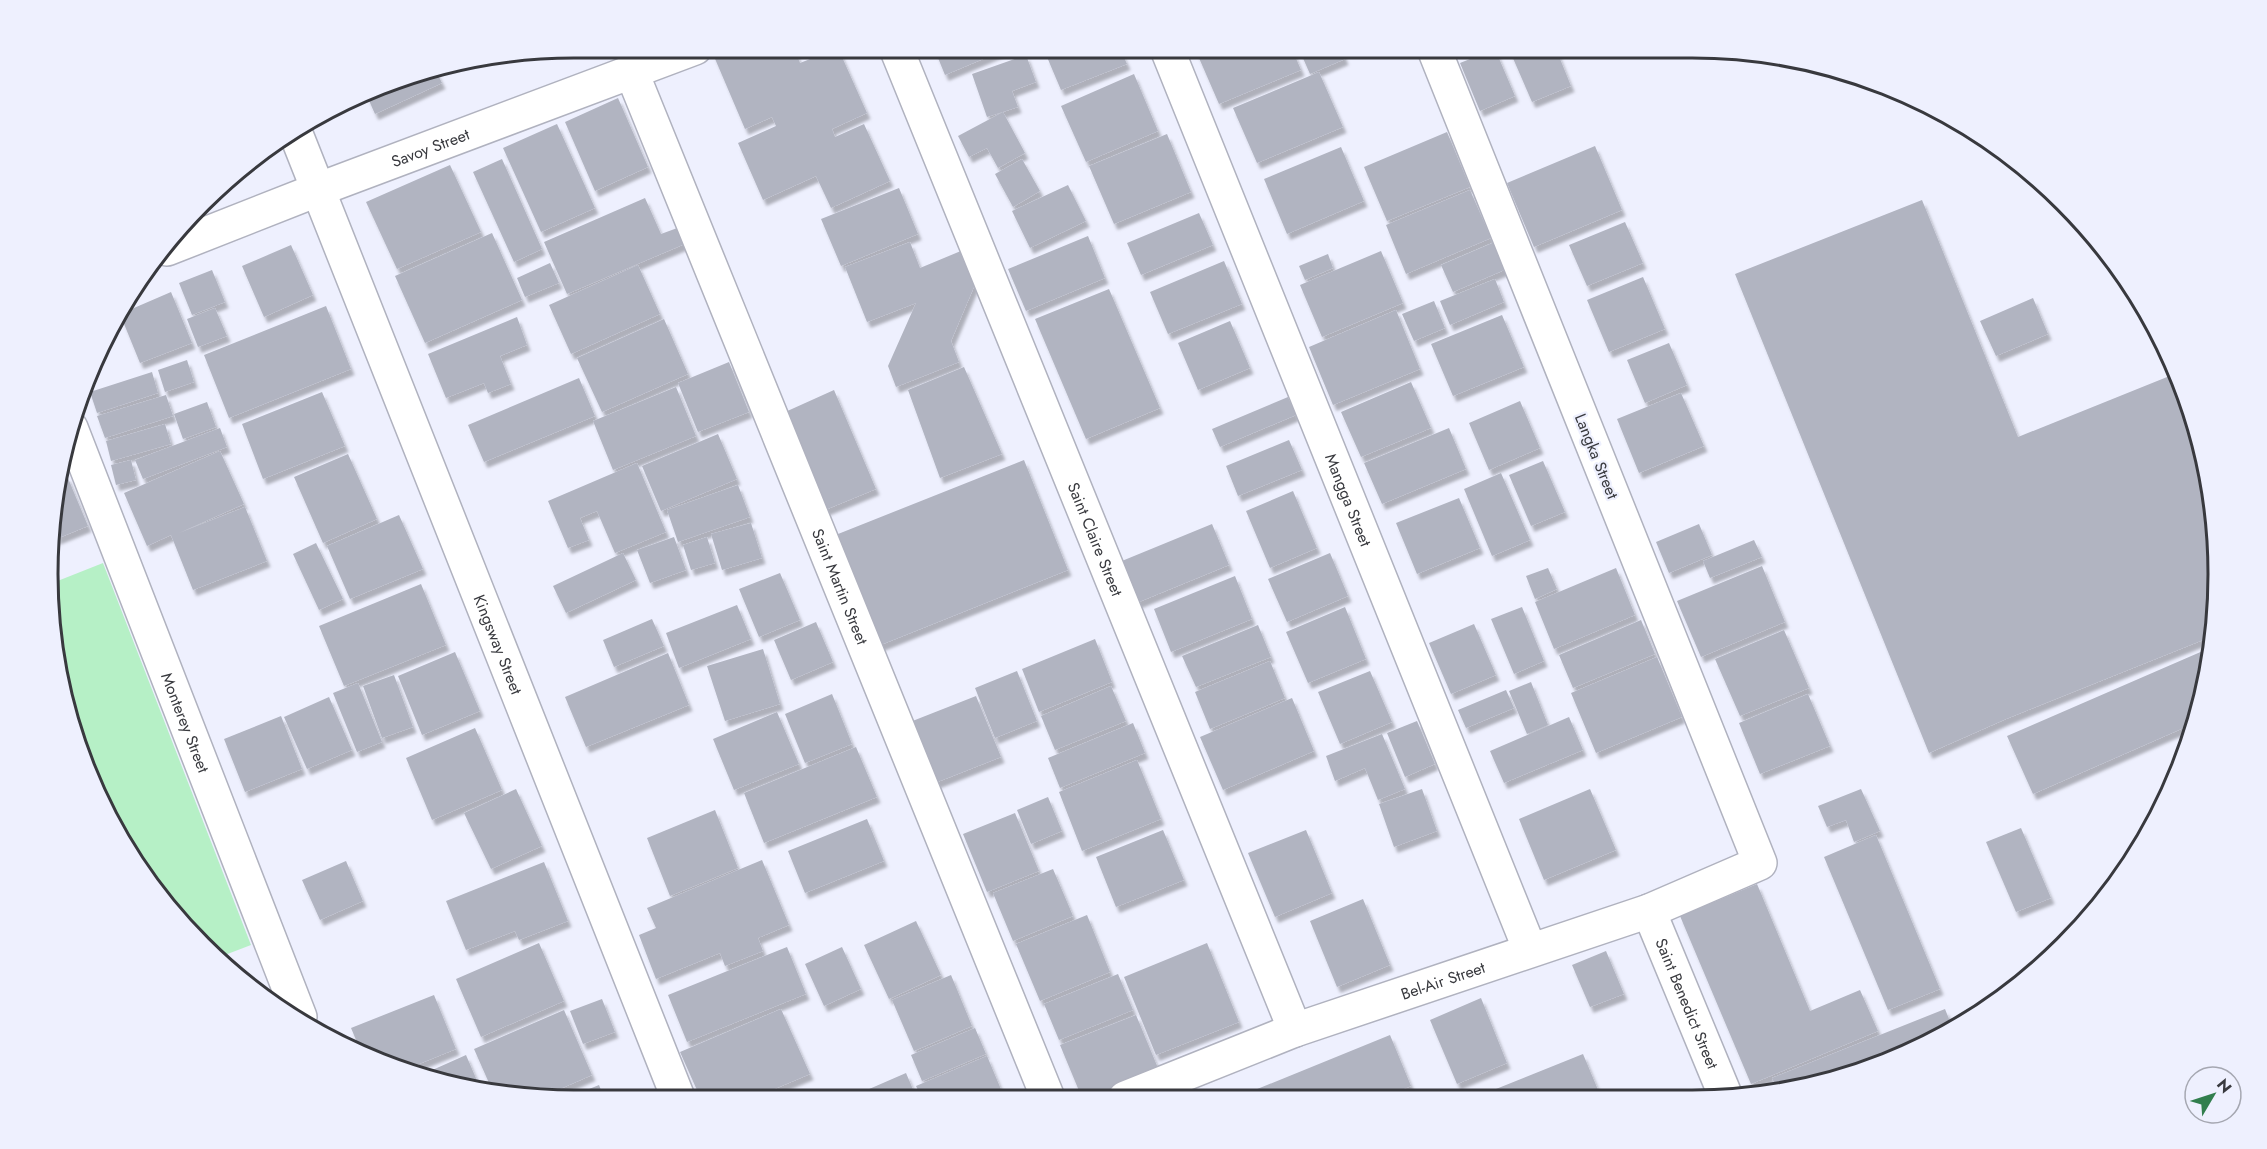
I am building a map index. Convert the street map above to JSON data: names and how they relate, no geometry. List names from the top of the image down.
{
  "streets": {
    "street": [
      "Savoy Street",
      "Langka Street",
      "Mangga Street",
      "Saint Claire Street",
      "Saint Martin Street",
      "Kingsway Street",
      "Monterey Street",
      "Bel-Air Street",
      "Saint Benedict Street"
    ]
  },
  "crossings": [
    ["Savoy Street", "Saint Martin Street"],
    ["Savoy Street", "Kingsway Street"],
    ["Langka Street", "Bel-Air Street"],
    ["Mangga Street", "Bel-Air Street"],
    ["Saint Claire Street", "Bel-Air Street"],
    ["Bel-Air Street", "Saint Benedict Street"]
  ],
  "north": "top right"
}
